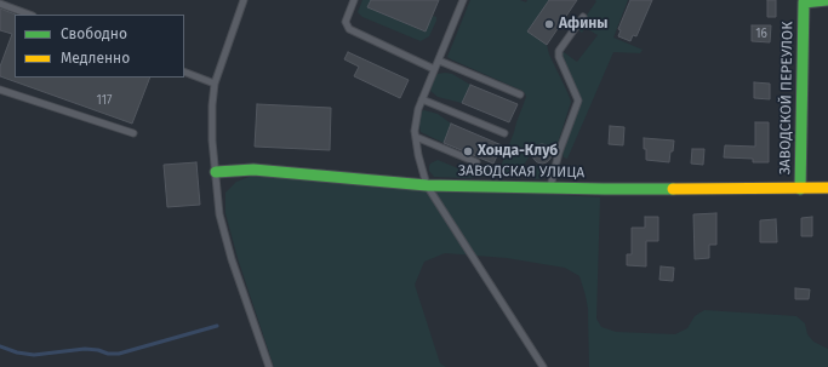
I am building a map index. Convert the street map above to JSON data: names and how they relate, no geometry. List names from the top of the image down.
{
  "streets": {
    "street": ["ЗАВОДСКОЙ ПЕРЕУЛОК", "ЗАВОДСКАЯ УЛИЦА"]
  },
  "crossings": [
    ["ЗАВОДСКОЙ ПЕРЕУЛОК", "ЗАВОДСКАЯ УЛИЦА"]
  ],
  "places": ["Афины", "Хонда-Клуб"],
  "house_numbers": ["16", "117"],
  "legend": ["Свободно", "Медленно"]
}
